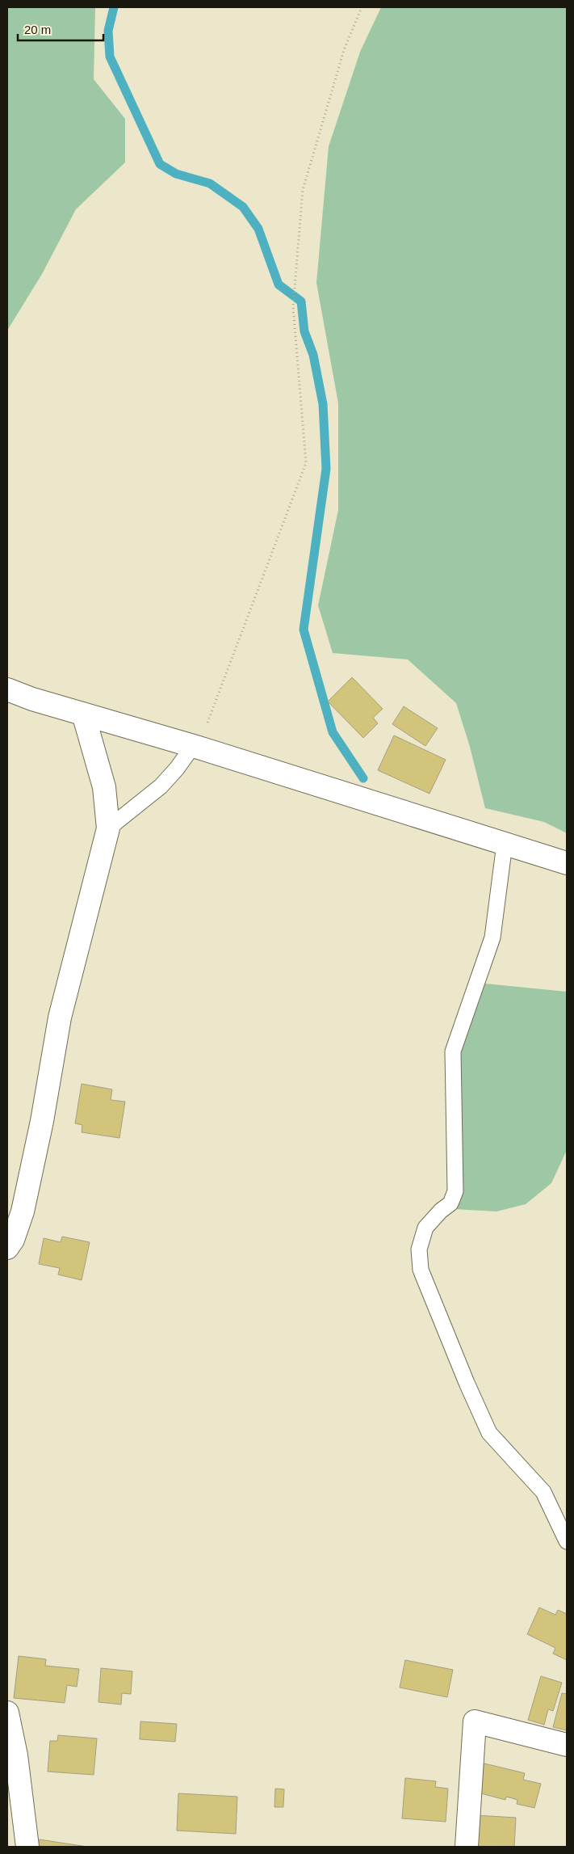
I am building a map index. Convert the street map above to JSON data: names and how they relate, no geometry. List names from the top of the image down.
{
  "scale_bar": "20 m"
}
